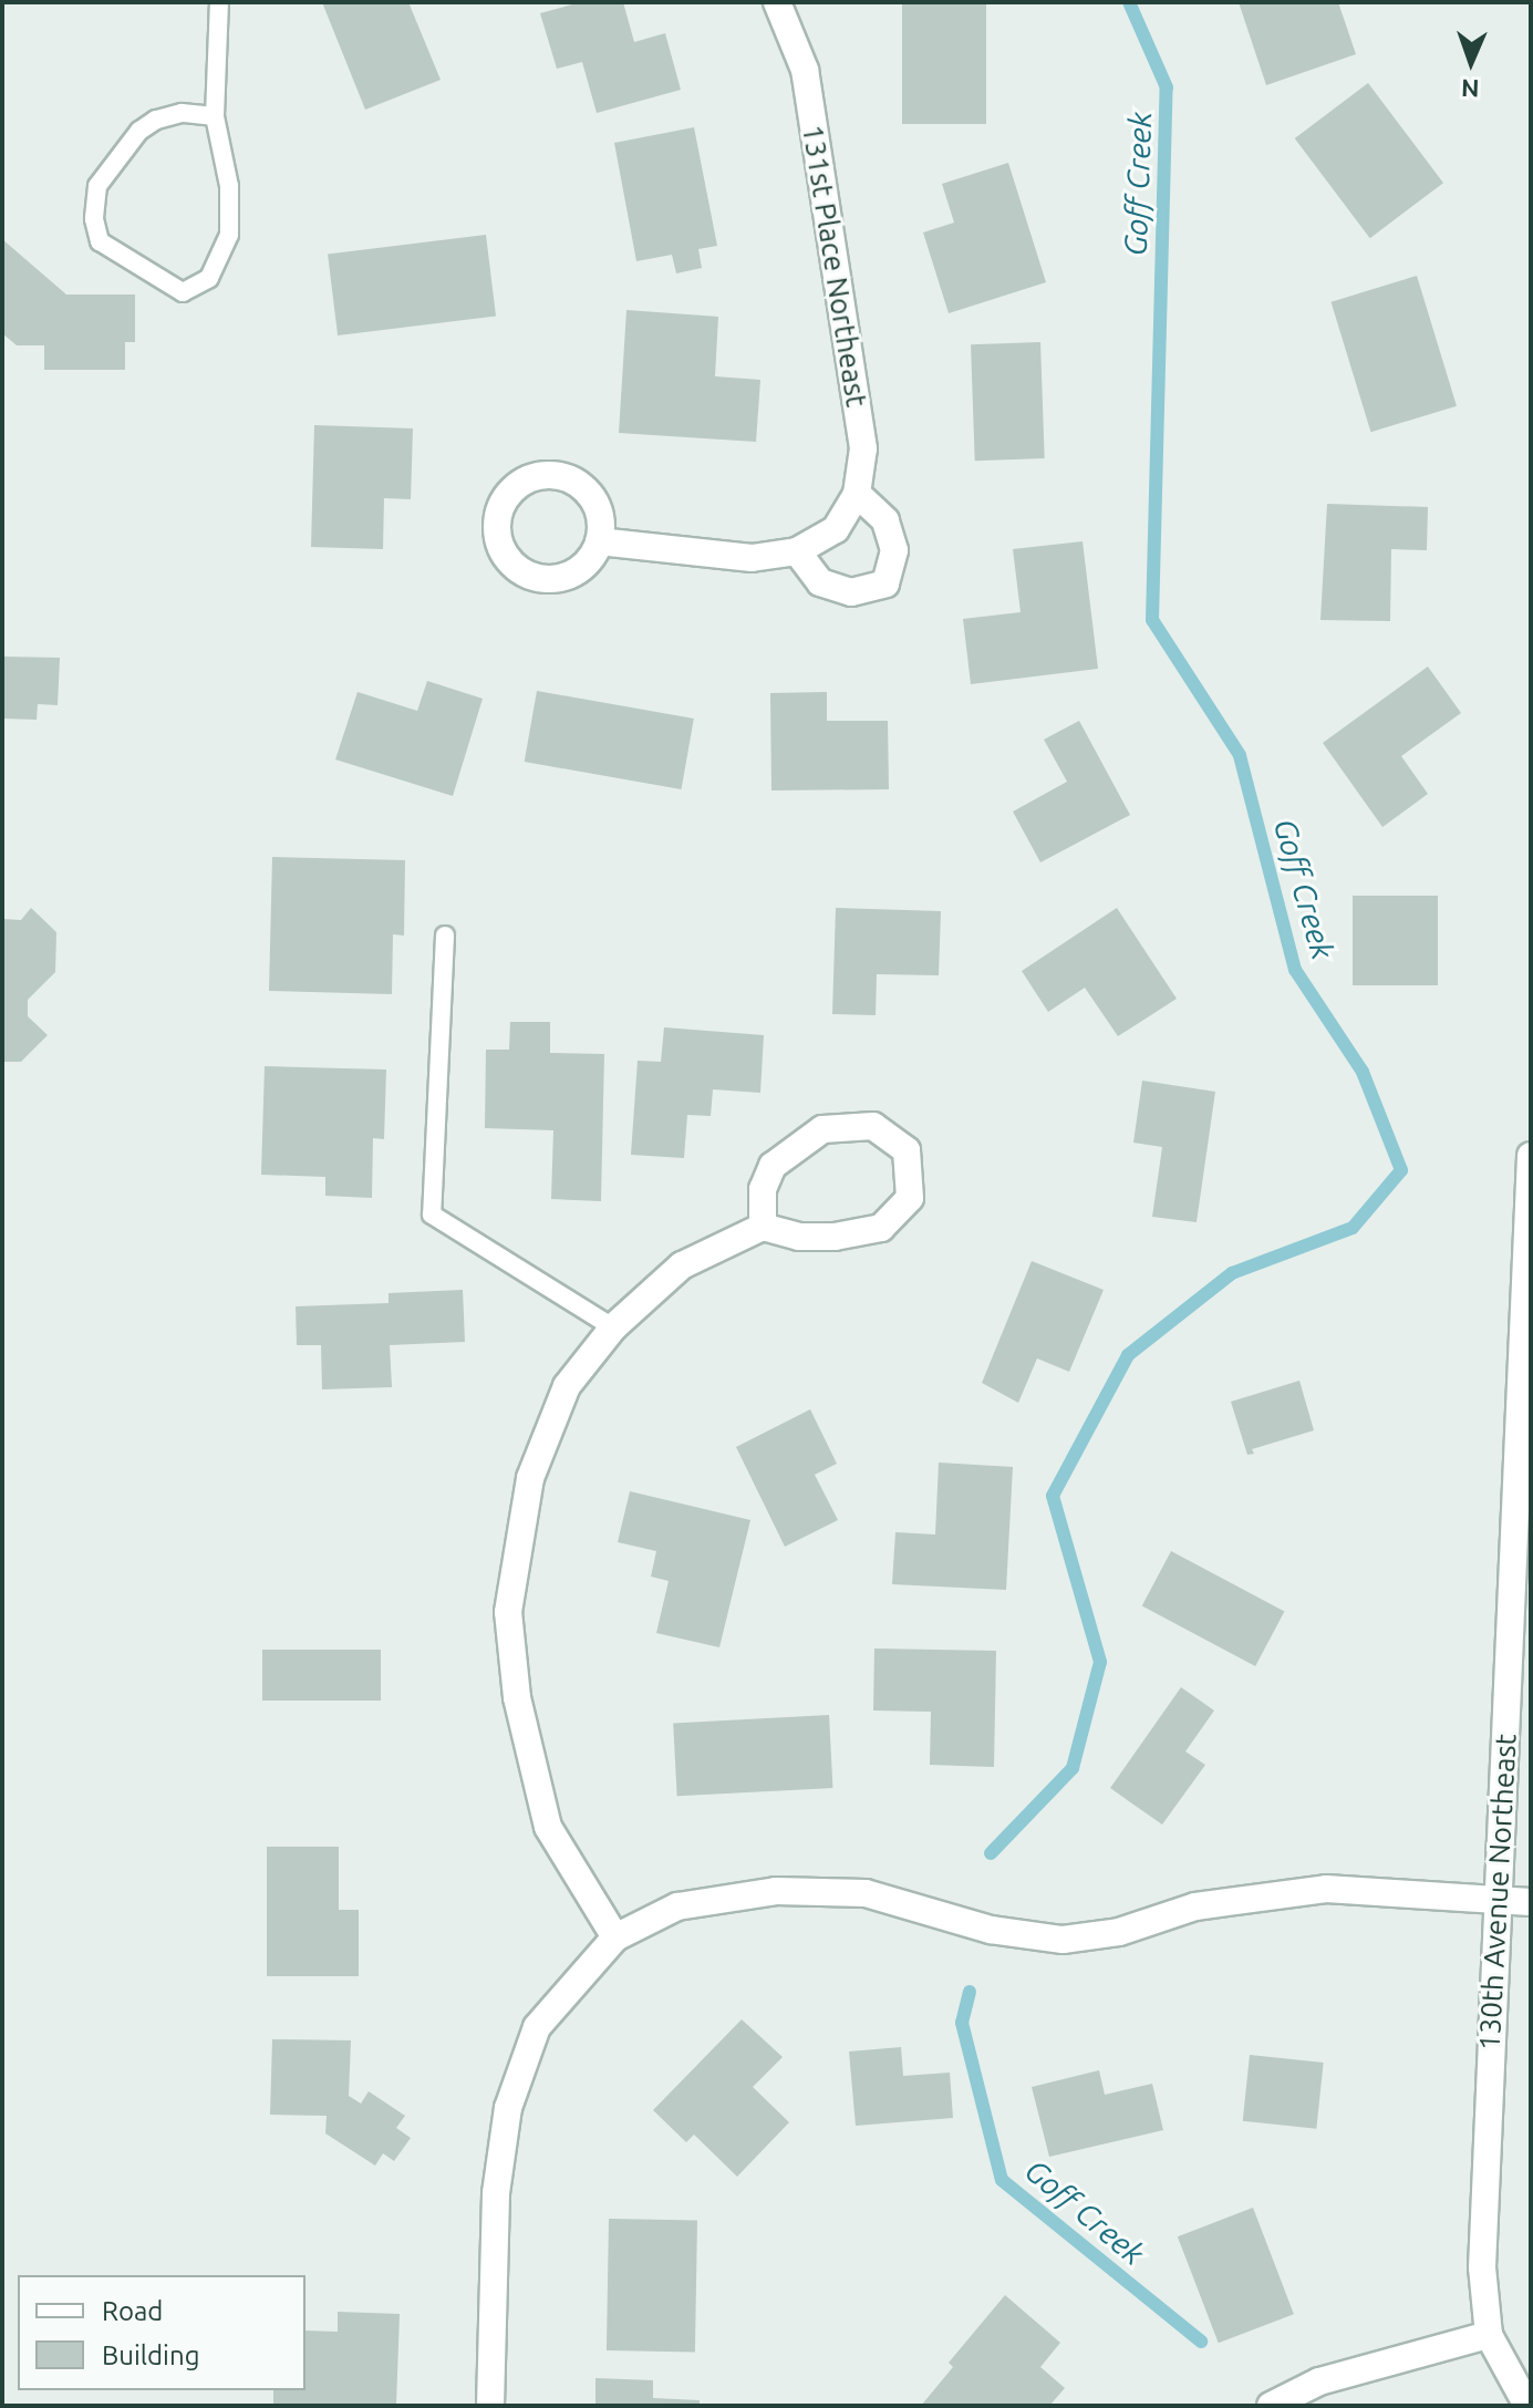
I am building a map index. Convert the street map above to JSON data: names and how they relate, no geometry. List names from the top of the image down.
{
  "streets": {
    "street": ["131st Place Northeast", "130th Avenue Northeast"]
  },
  "water": ["Goff Creek"],
  "legend": ["Road", "Building"],
  "north": "bottom"
}
